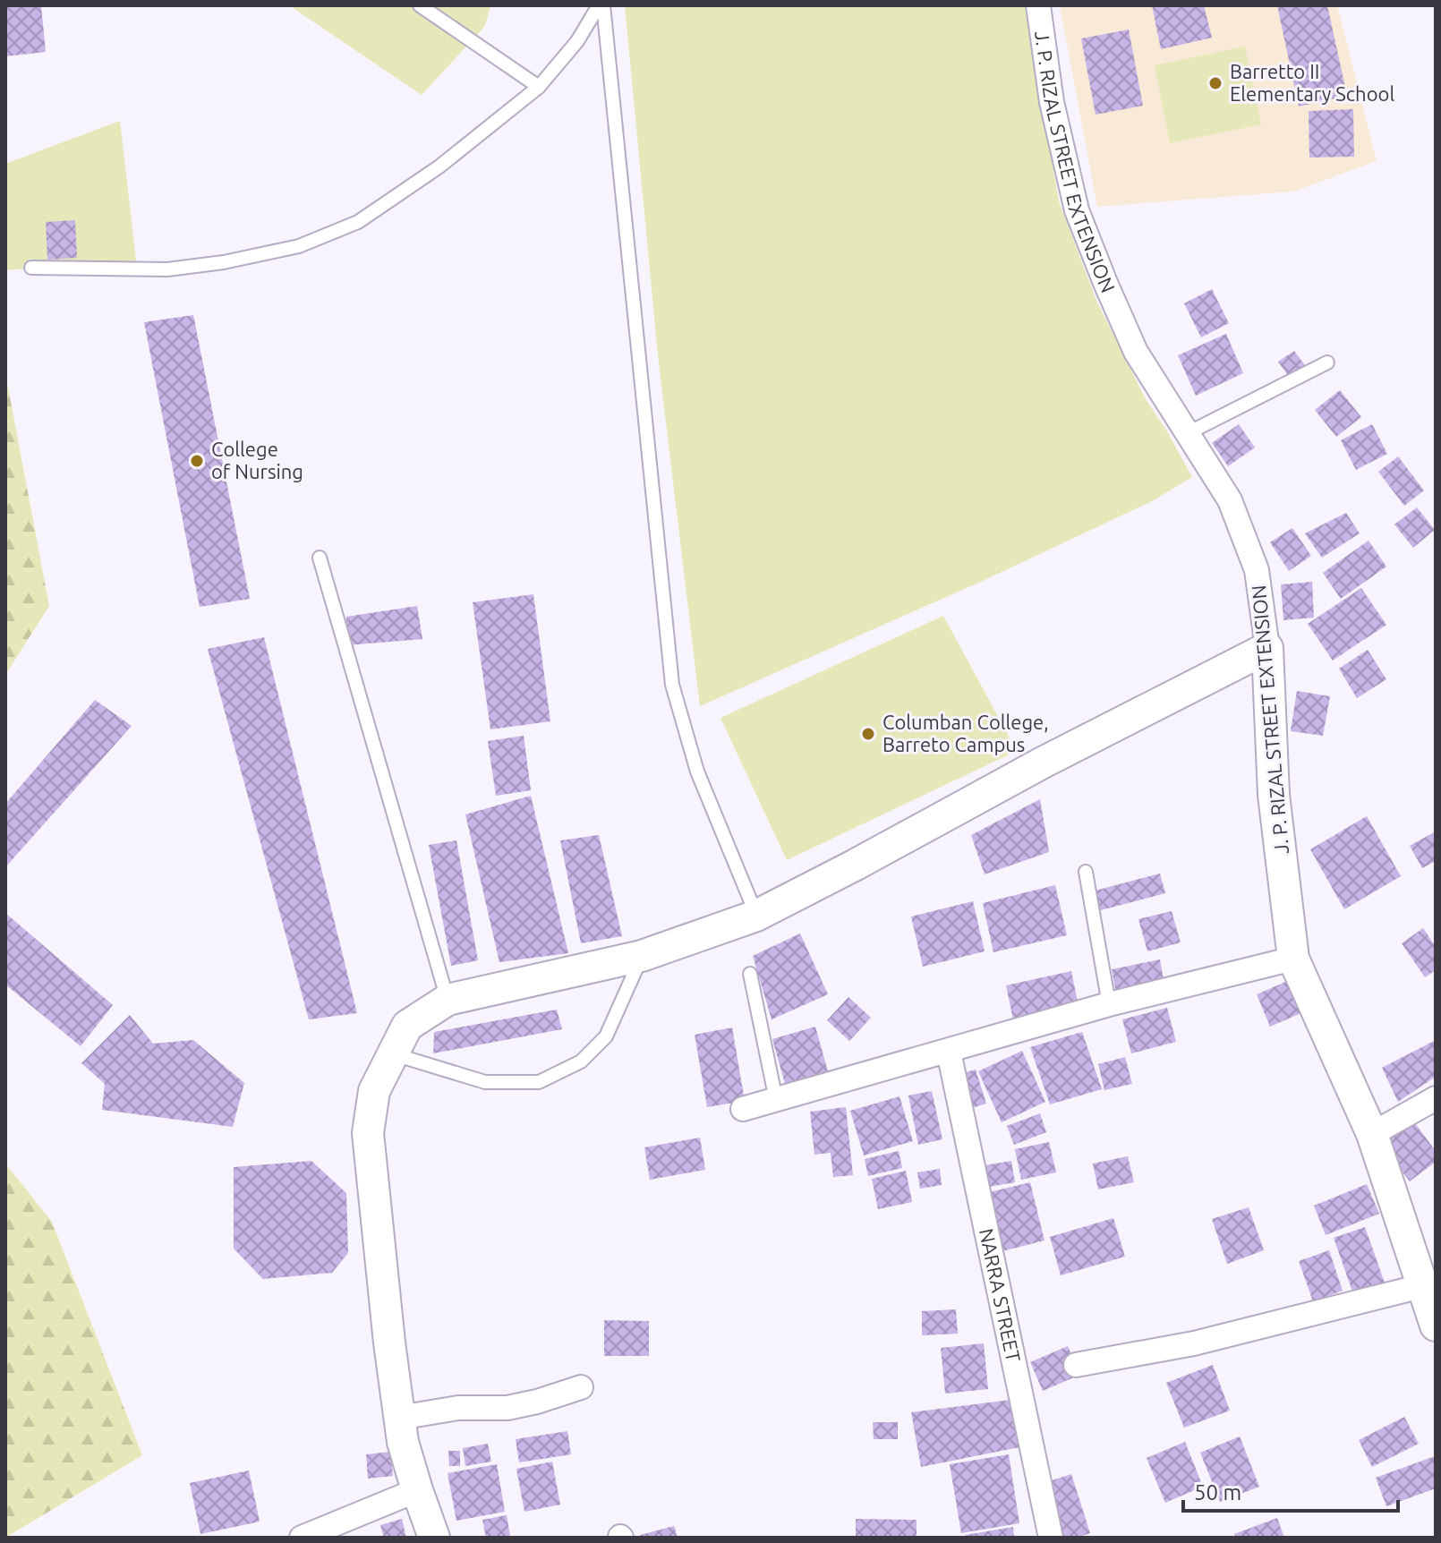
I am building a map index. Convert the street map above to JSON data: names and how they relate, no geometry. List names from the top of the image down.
{
  "streets": {
    "street": ["J. P. RIZAL STREET EXTENSION", "NARRA STREET"]
  },
  "places": ["Barretto II Elementary School", "College of Nursing", "Columban College, Barreto Campus"],
  "scale_bar": "50 m"
}
